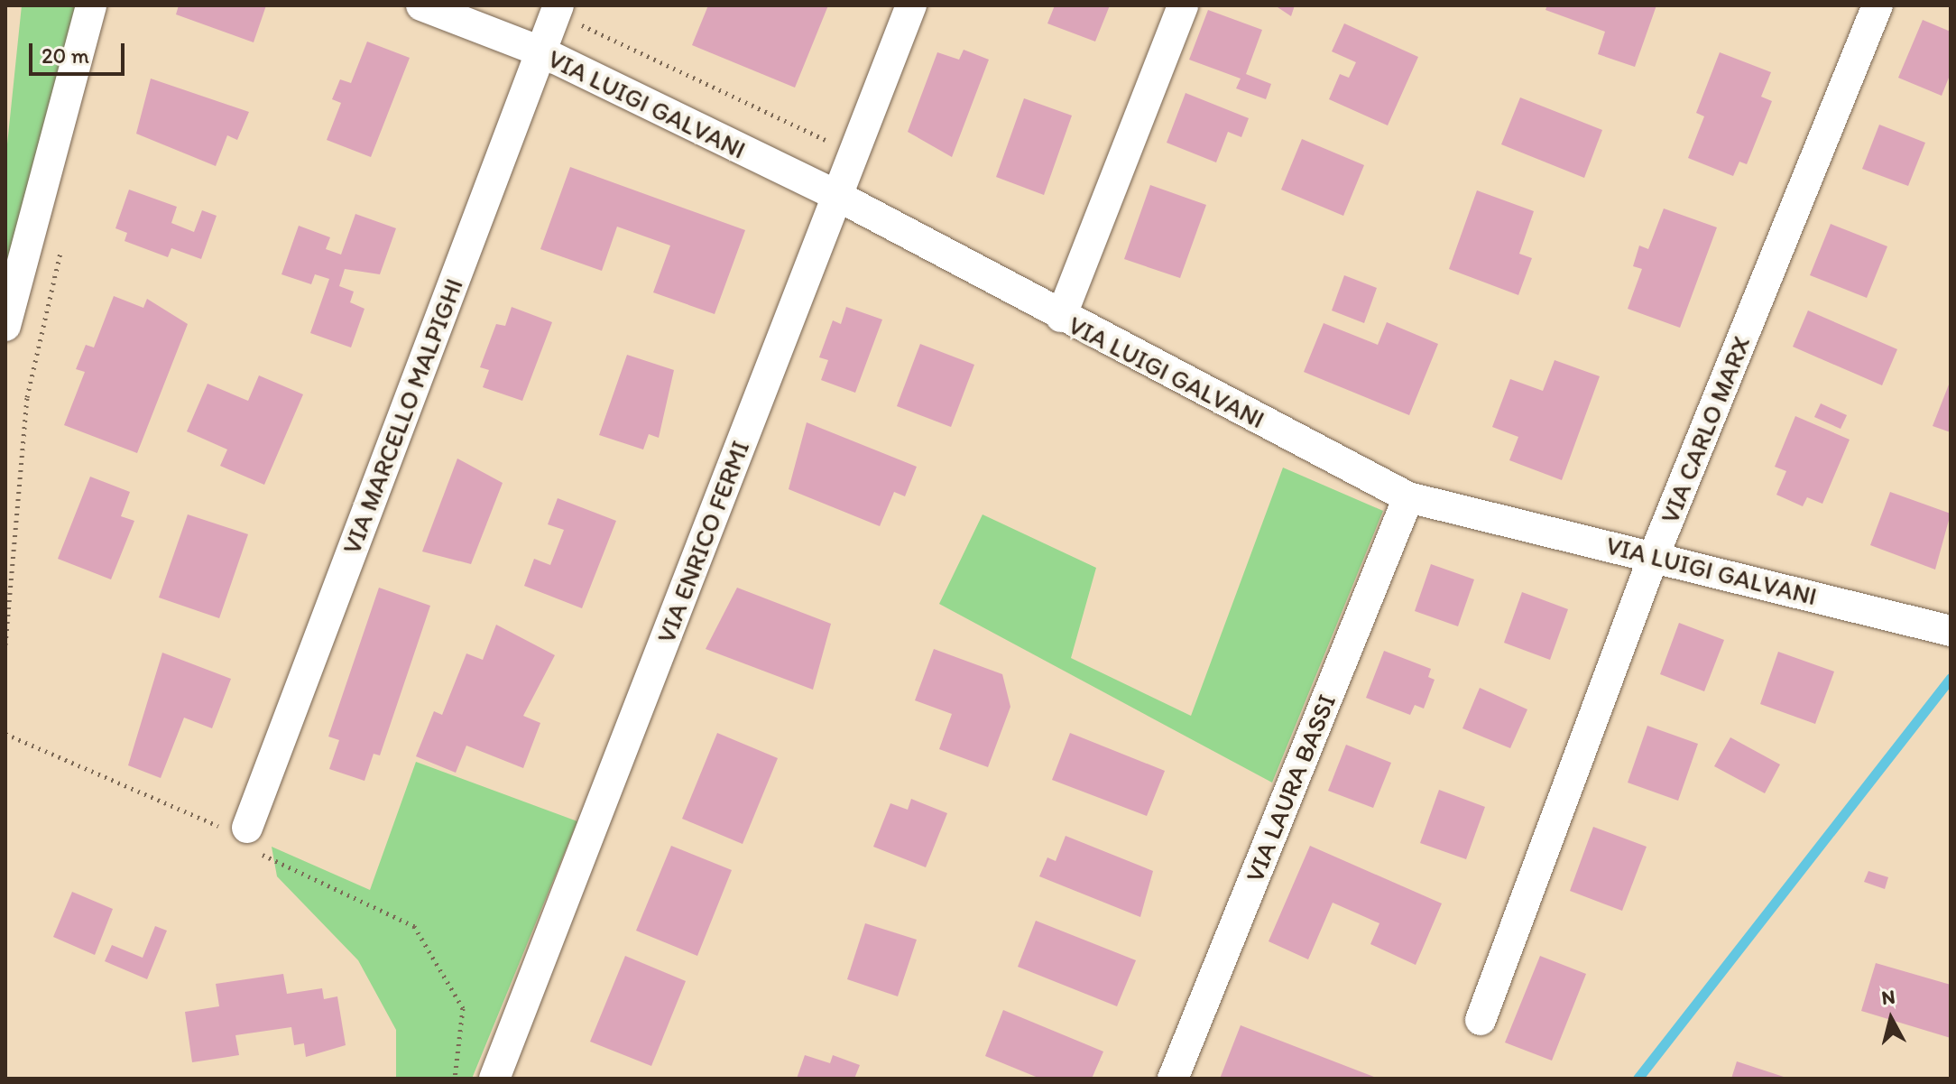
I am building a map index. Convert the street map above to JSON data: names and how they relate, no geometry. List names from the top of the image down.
{
  "streets": {
    "street": [
      "VIA LUIGI GALVANI",
      "VIA MARCELLO MALPIGHI",
      "VIA CARLO MARX",
      "VIA ENRICO FERMI",
      "VIA LAURA BASSI"
    ]
  },
  "crossings": [
    ["VIA LUIGI GALVANI", "VIA MARCELLO MALPIGHI"],
    ["VIA LUIGI GALVANI", "VIA CARLO MARX"],
    ["VIA LUIGI GALVANI", "VIA ENRICO FERMI"],
    ["VIA LUIGI GALVANI", "VIA LAURA BASSI"]
  ],
  "scale_bar": "20 m",
  "north": "top"
}
